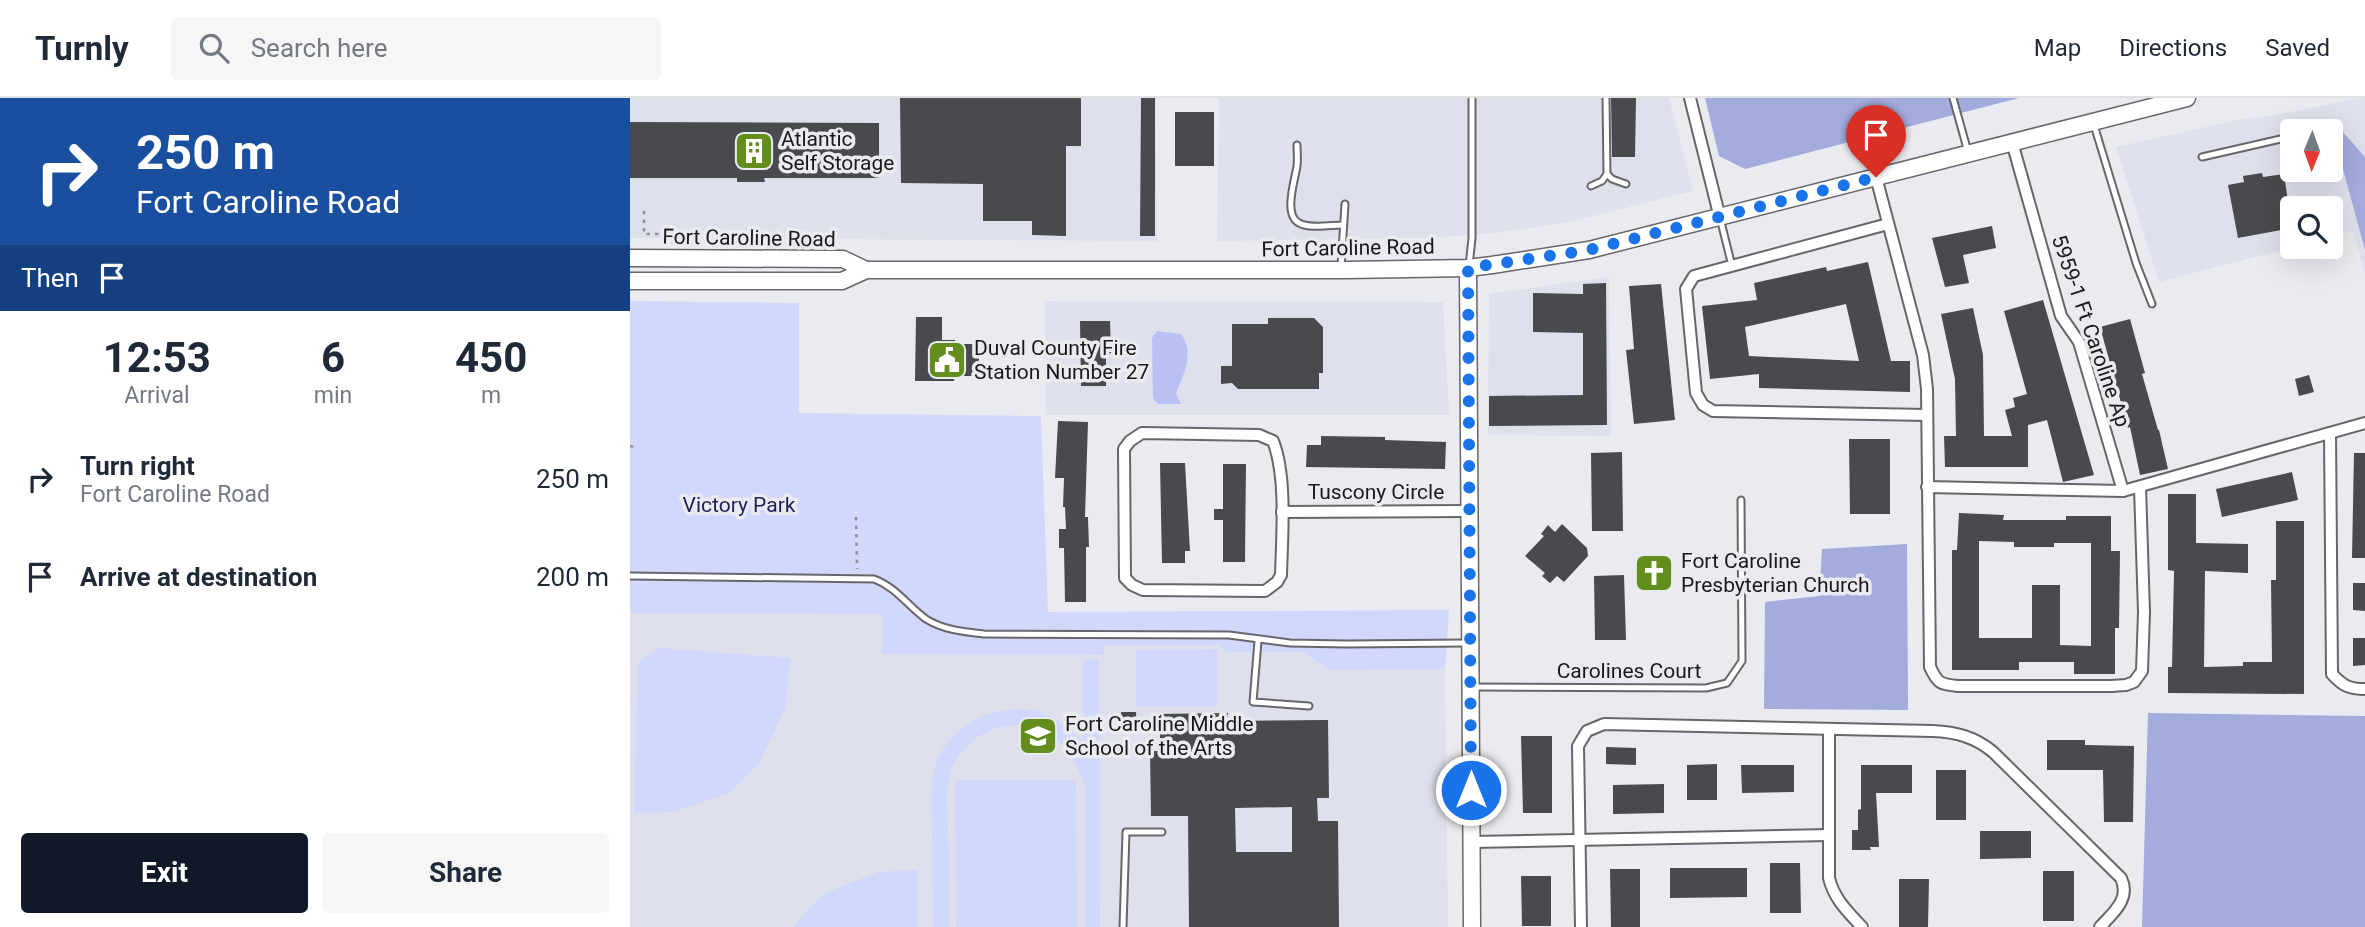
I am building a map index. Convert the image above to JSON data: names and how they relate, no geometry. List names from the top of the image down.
{
  "streets": {
    "street": ["Fort Caroline Road", "5959-1 Ft Caroline Ap", "Tuscony Circle"],
    "lane": ["Carolines Court"]
  },
  "crossings": [
    ["Fort Caroline Road", "5959-1 Ft Caroline Ap"]
  ],
  "parks": ["Victory Park"],
  "places": {
    "building": ["Atlantic Self Storage"],
    "public building": ["Duval County Fire Station Number 27"],
    "church": ["Fort Caroline Presbyterian Church"],
    "school or university": ["Fort Caroline Middle School of the Arts"]
  },
  "north": "bottom",
  "page": {
    "header": "Turnly",
    "search": "Search here",
    "nav": ["Map", "Directions", "Saved"],
    "turn": ["250 m", "Fort Caroline Road"],
    "then": "Then",
    "eta": [
      "12:53",
      "Arrival",
      "6",
      "min",
      "450",
      "m"
    ],
    "list": [
      {
        "name": "Turn right",
        "note": "Fort Caroline Road",
        "value": "250 m"
      },
      {
        "name": "Arrive at destination",
        "value": "200 m"
      }
    ],
    "buttons": ["Exit", "Share"]
  }
}
